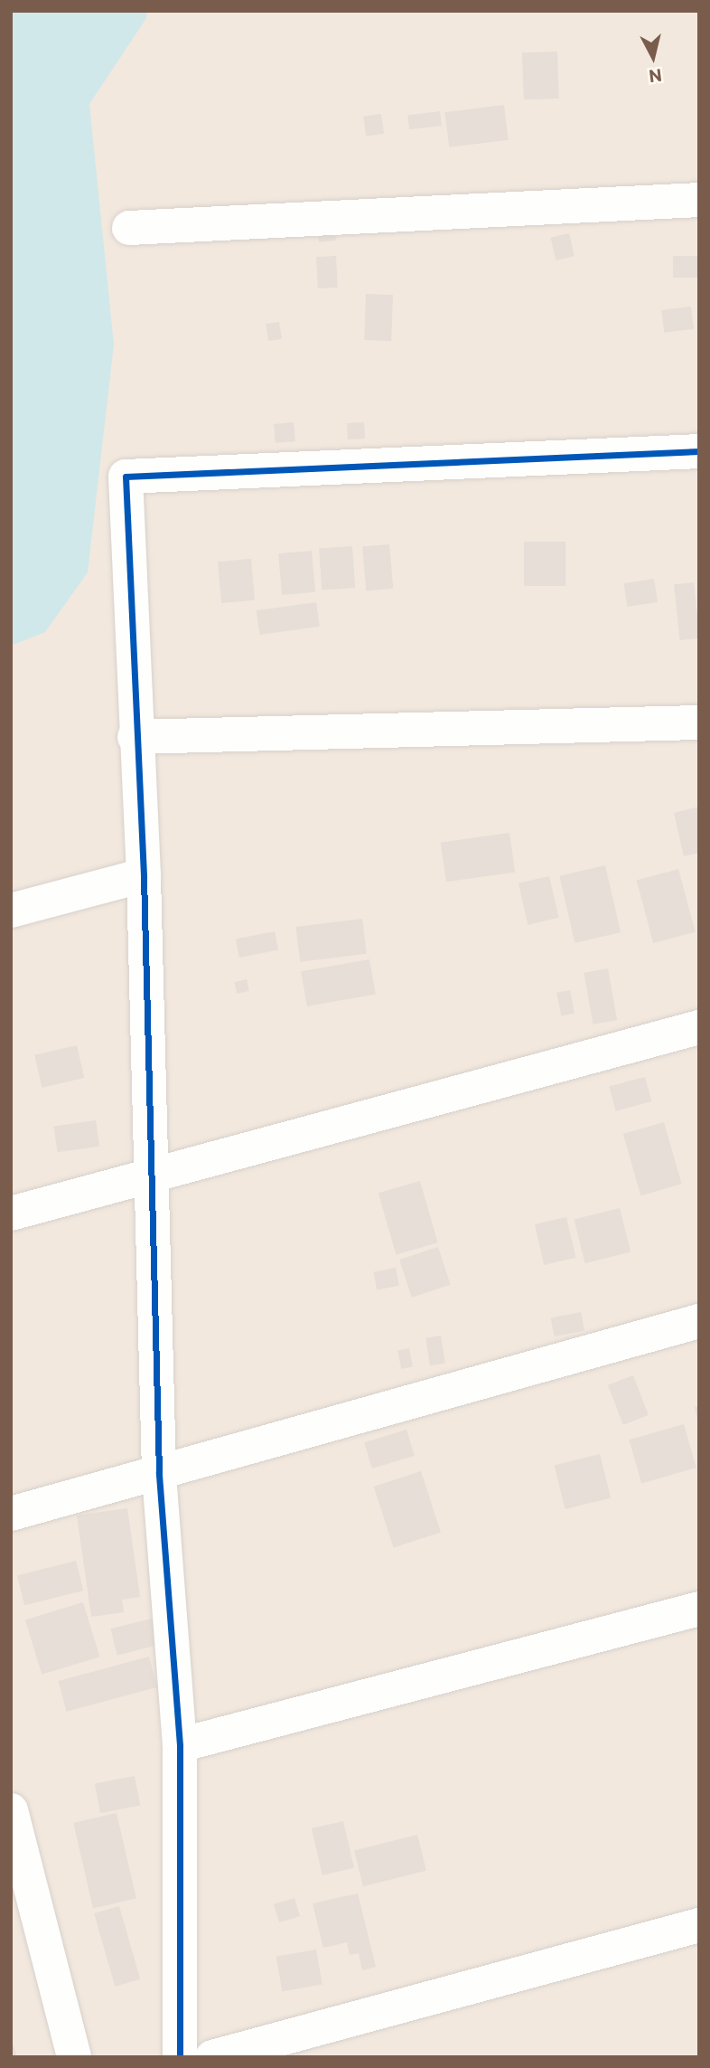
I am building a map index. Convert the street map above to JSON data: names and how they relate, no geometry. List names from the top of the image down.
{
  "north": "bottom"
}
